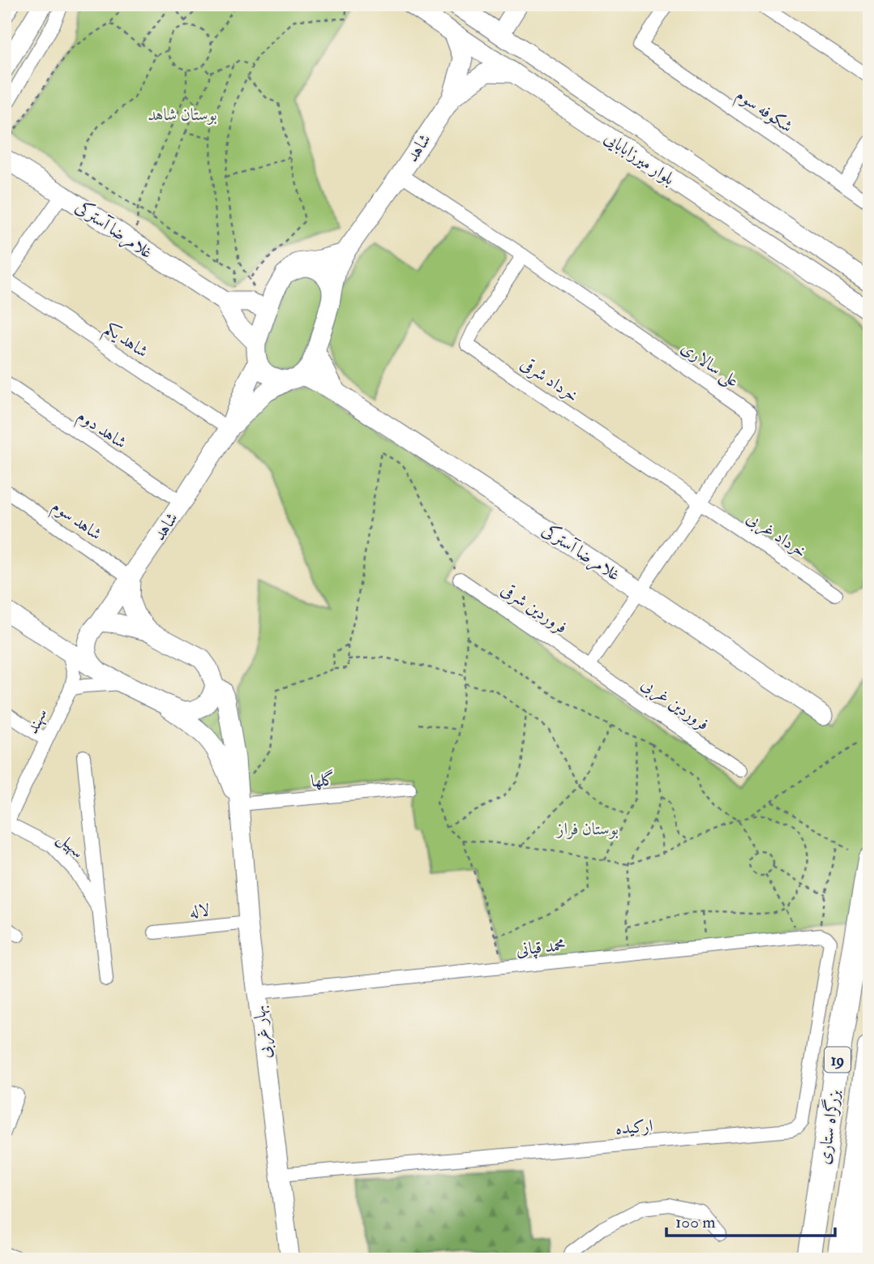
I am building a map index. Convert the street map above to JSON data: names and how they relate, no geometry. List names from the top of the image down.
{
  "streets": {
    "highway": ["19", "بزرگراه ستاری"],
    "street": [
      "شکوفه سوم",
      "شاهد",
      "بلوار میرزابابایی",
      "غلامرضا آسترکی",
      "شاهد یکم",
      "علی سالاری",
      "خرداد شرقی",
      "شاهد دوم",
      "شاهد سوم",
      "خرداد غربی",
      "فروردین شرقی",
      "فروردین غربی",
      "سهند",
      "گلها",
      "سهیل",
      "لاله",
      "محمد قپانی",
      "بهار غربی",
      "ارکیده"
    ]
  },
  "crossings": [
    ["شاهد", "بلوار میرزابابایی"],
    ["شاهد", "غلامرضا آسترکی"],
    ["شاهد", "شاهد یکم"],
    ["شاهد", "علی سالاری"],
    ["شاهد", "شاهد دوم"],
    ["شاهد", "شاهد سوم"],
    ["غلامرضا آسترکی", "علی سالاری"],
    ["علی سالاری", "خرداد شرقی"],
    ["علی سالاری", "خرداد غربی"],
    ["علی سالاری", "فروردین شرقی"],
    ["علی سالاری", "فروردین غربی"],
    ["خرداد شرقی", "خرداد غربی"],
    ["فروردین شرقی", "فروردین غربی"],
    ["سهند", "سهیل"],
    ["گلها", "بهار غربی"],
    ["لاله", "بهار غربی"],
    ["محمد قپانی", "بهار غربی"],
    ["محمد قپانی", "ارکیده"],
    ["بهار غربی", "ارکیده"]
  ],
  "parks": ["بوستان شاهد", "بوستان فراز"],
  "scale_bar": "100 m"
}
